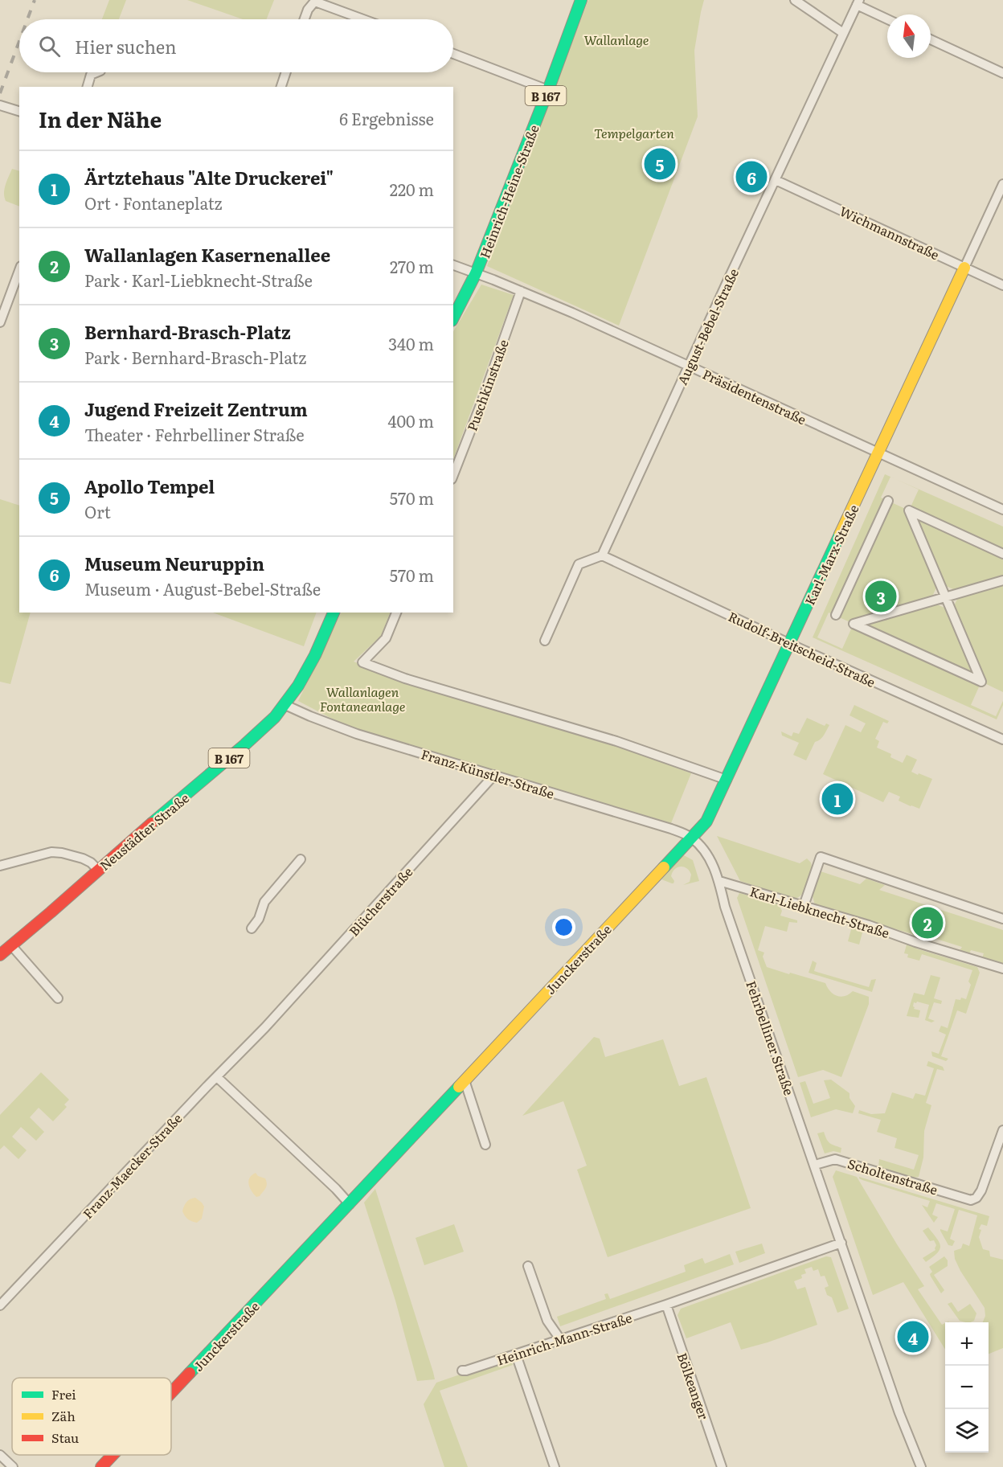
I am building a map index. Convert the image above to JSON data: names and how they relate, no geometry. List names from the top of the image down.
{
  "streets": {
    "street": [
      "B 167",
      "Heinrich-Heine-Straße",
      "Wichmannstraße",
      "August-Bebel-Straße",
      "Puschkinstraße",
      "Präsidentenstraße",
      "Karl-Marx-Straße",
      "Rudolf-Breitscheid-Straße",
      "Franz-Künstler-Straße",
      "Neustädter Straße",
      "Blücherstraße",
      "Karl-Liebknecht-Straße",
      "Junckerstraße",
      "Fehrbelliner Straße",
      "Franz-Maecker-Straße",
      "Scholtenstraße",
      "Heinrich-Mann-Straße",
      "Bölkeanger"
    ]
  },
  "crossings": [
    ["B 167", "Heinrich-Heine-Straße"],
    ["B 167", "Präsidentenstraße"],
    ["B 167", "Franz-Künstler-Straße"],
    ["B 167", "Neustädter Straße"],
    ["Heinrich-Heine-Straße", "Präsidentenstraße"],
    ["Wichmannstraße", "August-Bebel-Straße"],
    ["Wichmannstraße", "Karl-Marx-Straße"],
    ["August-Bebel-Straße", "Präsidentenstraße"],
    ["August-Bebel-Straße", "Rudolf-Breitscheid-Straße"],
    ["Puschkinstraße", "Präsidentenstraße"],
    ["Präsidentenstraße", "Karl-Marx-Straße"],
    ["Karl-Marx-Straße", "Rudolf-Breitscheid-Straße"],
    ["Karl-Marx-Straße", "Franz-Künstler-Straße"],
    ["Karl-Marx-Straße", "Junckerstraße"],
    ["Karl-Marx-Straße", "Fehrbelliner Straße"],
    ["Franz-Künstler-Straße", "Neustädter Straße"],
    ["Franz-Künstler-Straße", "Blücherstraße"],
    ["Franz-Künstler-Straße", "Junckerstraße"],
    ["Franz-Künstler-Straße", "Fehrbelliner Straße"],
    ["Blücherstraße", "Franz-Maecker-Straße"],
    ["Karl-Liebknecht-Straße", "Fehrbelliner Straße"],
    ["Junckerstraße", "Fehrbelliner Straße"],
    ["Fehrbelliner Straße", "Scholtenstraße"],
    ["Heinrich-Mann-Straße", "Bölkeanger"]
  ],
  "parks": ["Wallanlage", "Tempelgarten", "Wallanlagen Fontaneanlage"],
  "legend": ["Frei", "Zäh", "Stau"],
  "north": "top",
  "page": {
    "search": "Hier suchen",
    "heading": ["In der Nähe", "6 Ergebnisse"],
    "pins": [
      "5",
      "6",
      "3",
      "1",
      "2",
      "4"
    ],
    "list": [
      {
        "mark": "1",
        "name": "Ärtztehaus \"Alte Druckerei\"",
        "note": "Ort · Fontaneplatz",
        "value": "220 m"
      },
      {
        "mark": "2",
        "name": "Wallanlagen Kasernenallee",
        "note": "Park · Karl-Liebknecht-Straße",
        "value": "270 m"
      },
      {
        "mark": "3",
        "name": "Bernhard-Brasch-Platz",
        "note": "Park · Bernhard-Brasch-Platz",
        "value": "340 m"
      },
      {
        "mark": "4",
        "name": "Jugend Freizeit Zentrum",
        "note": "Theater · Fehrbelliner Straße",
        "value": "400 m"
      },
      {
        "mark": "5",
        "name": "Apollo Tempel",
        "note": "Ort",
        "value": "570 m"
      },
      {
        "mark": "6",
        "name": "Museum Neuruppin",
        "note": "Museum · August-Bebel-Straße",
        "value": "570 m"
      }
    ],
    "map_buttons": ["+", "−"]
  }
}
